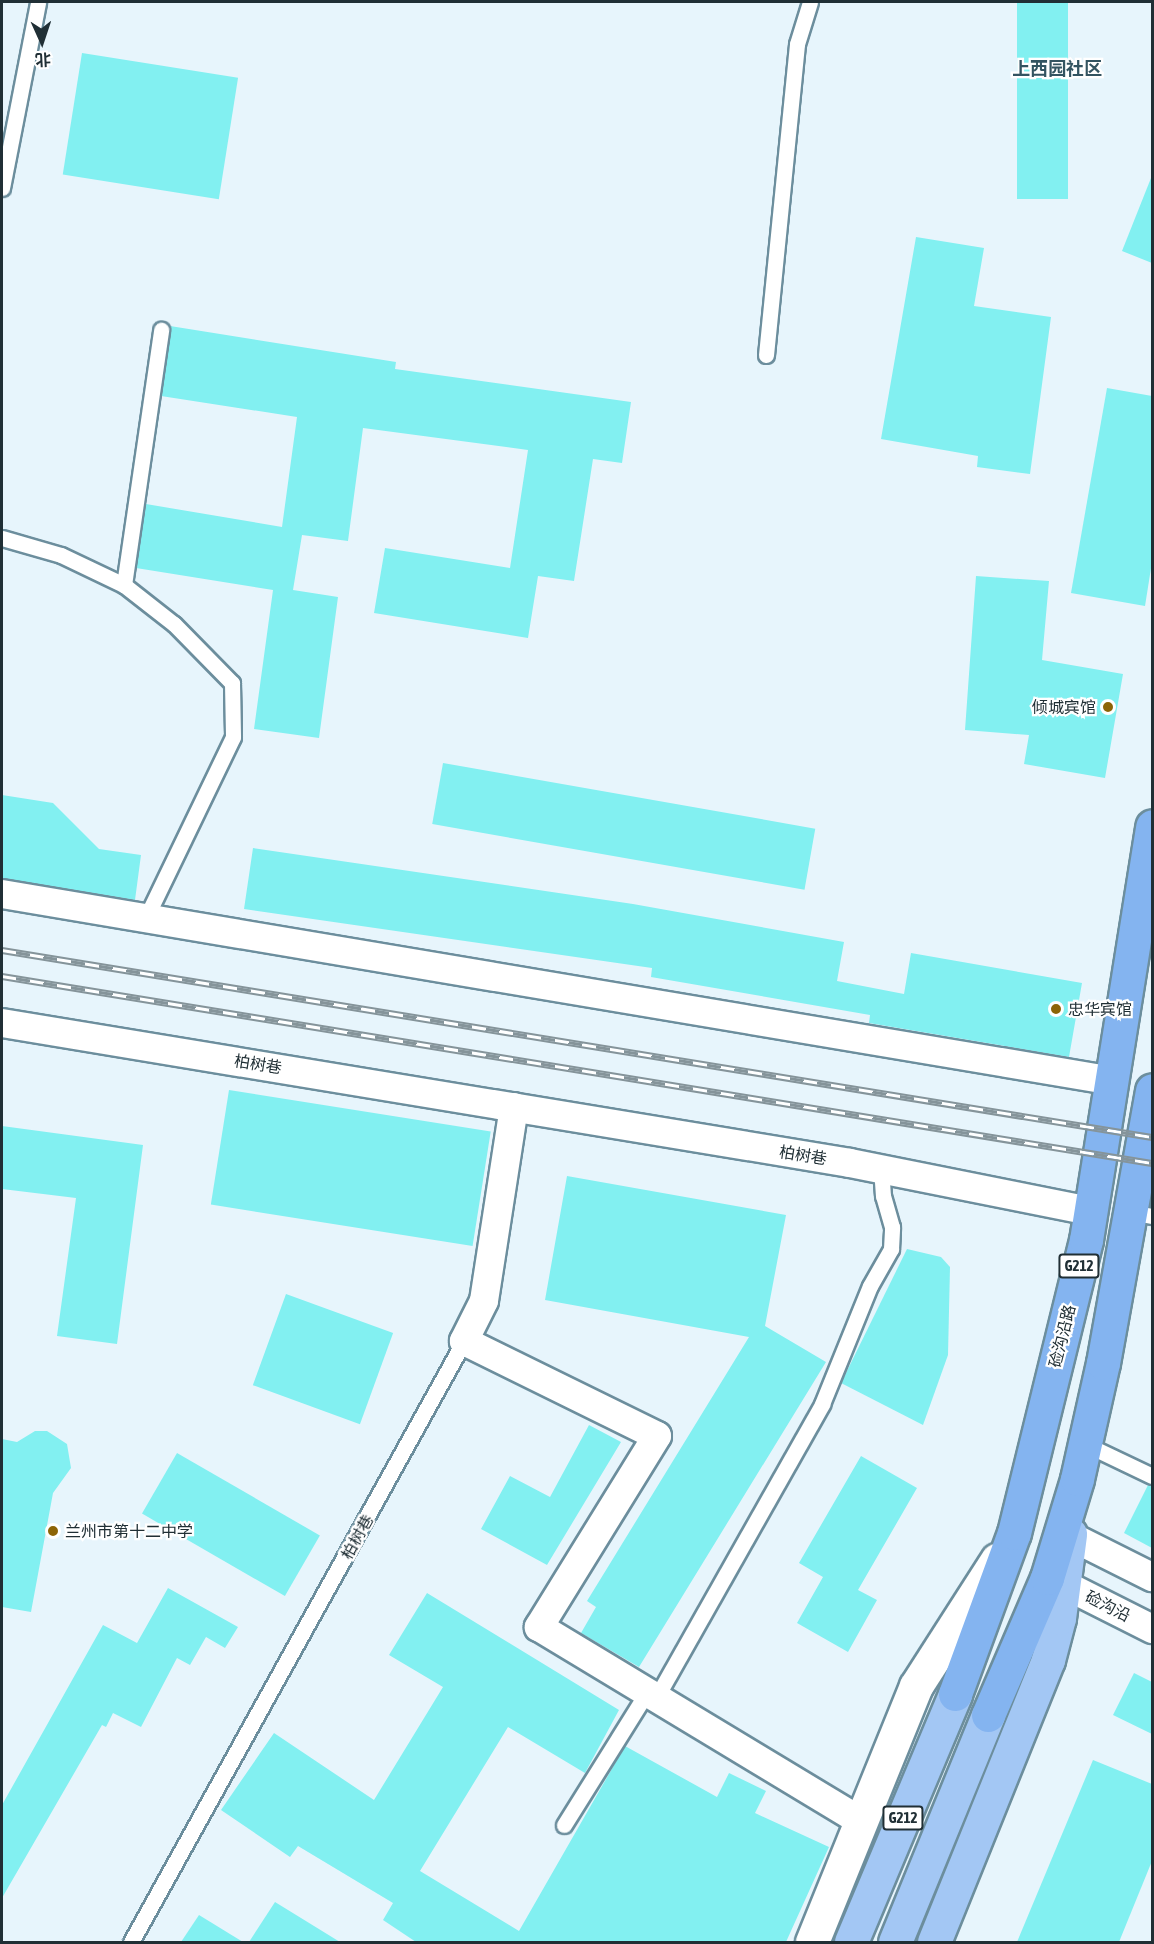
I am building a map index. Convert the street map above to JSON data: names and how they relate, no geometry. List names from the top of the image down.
{
  "streets": {
    "highway": ["G212", "硷沟沿路"],
    "street": ["柏树巷", "硷沟沿"]
  },
  "crossings": [
    ["柏树巷", "硷沟沿路"],
    ["G212", "硷沟沿路"]
  ],
  "districts": ["上西园社区"],
  "places": ["倾城宾馆", "忠华宾馆", "兰州市第十二中学"],
  "north": "bottom"
}
